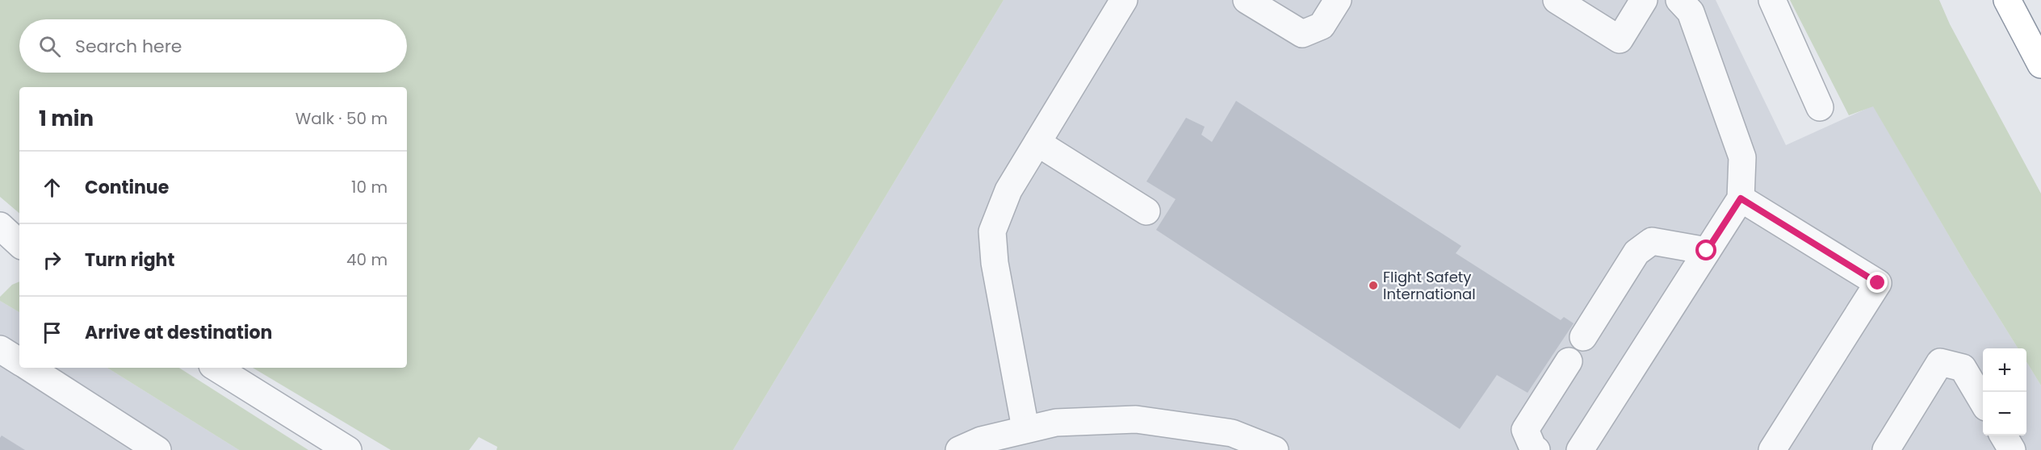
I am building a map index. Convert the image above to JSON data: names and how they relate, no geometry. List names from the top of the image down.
{
  "places": ["Flight Safety International"],
  "page": {
    "search": "Search here",
    "heading": ["1 min", "Walk · 50 m"],
    "list": [
      ["Continue", "10 m"],
      ["Turn right", "40 m"],
      "Arrive at destination"
    ],
    "map_buttons": ["+", "−"]
  }
}
